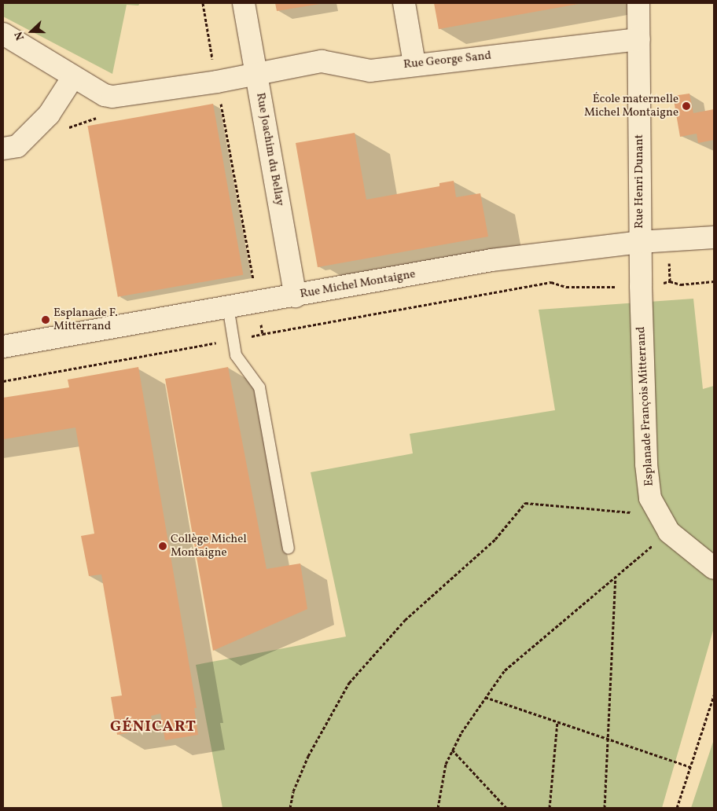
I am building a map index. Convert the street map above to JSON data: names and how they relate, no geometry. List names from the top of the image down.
{
  "streets": {
    "street": [
      "Rue George Sand",
      "Rue Joachim du Bellay",
      "Rue Henri Dunant",
      "Rue Michel Montaigne",
      "Esplanade François Mitterrand"
    ]
  },
  "crossings": [
    ["Rue George Sand", "Rue Joachim du Bellay"],
    ["Rue George Sand", "Rue Henri Dunant"],
    ["Rue Joachim du Bellay", "Rue Michel Montaigne"],
    ["Rue Henri Dunant", "Rue Michel Montaigne"],
    ["Rue Henri Dunant", "Esplanade François Mitterrand"],
    ["Rue Michel Montaigne", "Esplanade François Mitterrand"]
  ],
  "districts": ["GÉNICART"],
  "places": ["École maternelle Michel Montaigne", "Esplanade F. Mitterrand", "Collège Michel Montaigne"],
  "north": "left"
}
